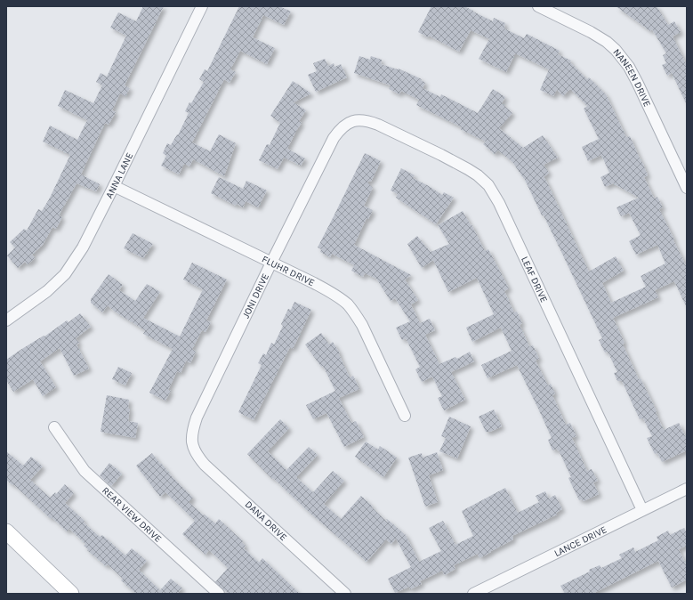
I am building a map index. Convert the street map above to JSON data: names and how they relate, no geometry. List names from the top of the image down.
{
  "streets": {
    "street": [
      "NANEEN DRIVE",
      "ANNA LANE",
      "FLUHR DRIVE",
      "LEAF DRIVE",
      "JONI DRIVE",
      "REAR VIEW DRIVE",
      "DANA DRIVE",
      "LANCE DRIVE"
    ]
  },
  "crossings": [
    ["ANNA LANE", "FLUHR DRIVE"],
    ["FLUHR DRIVE", "JONI DRIVE"],
    ["LEAF DRIVE", "JONI DRIVE"],
    ["LEAF DRIVE", "LANCE DRIVE"],
    ["JONI DRIVE", "DANA DRIVE"]
  ]
}
